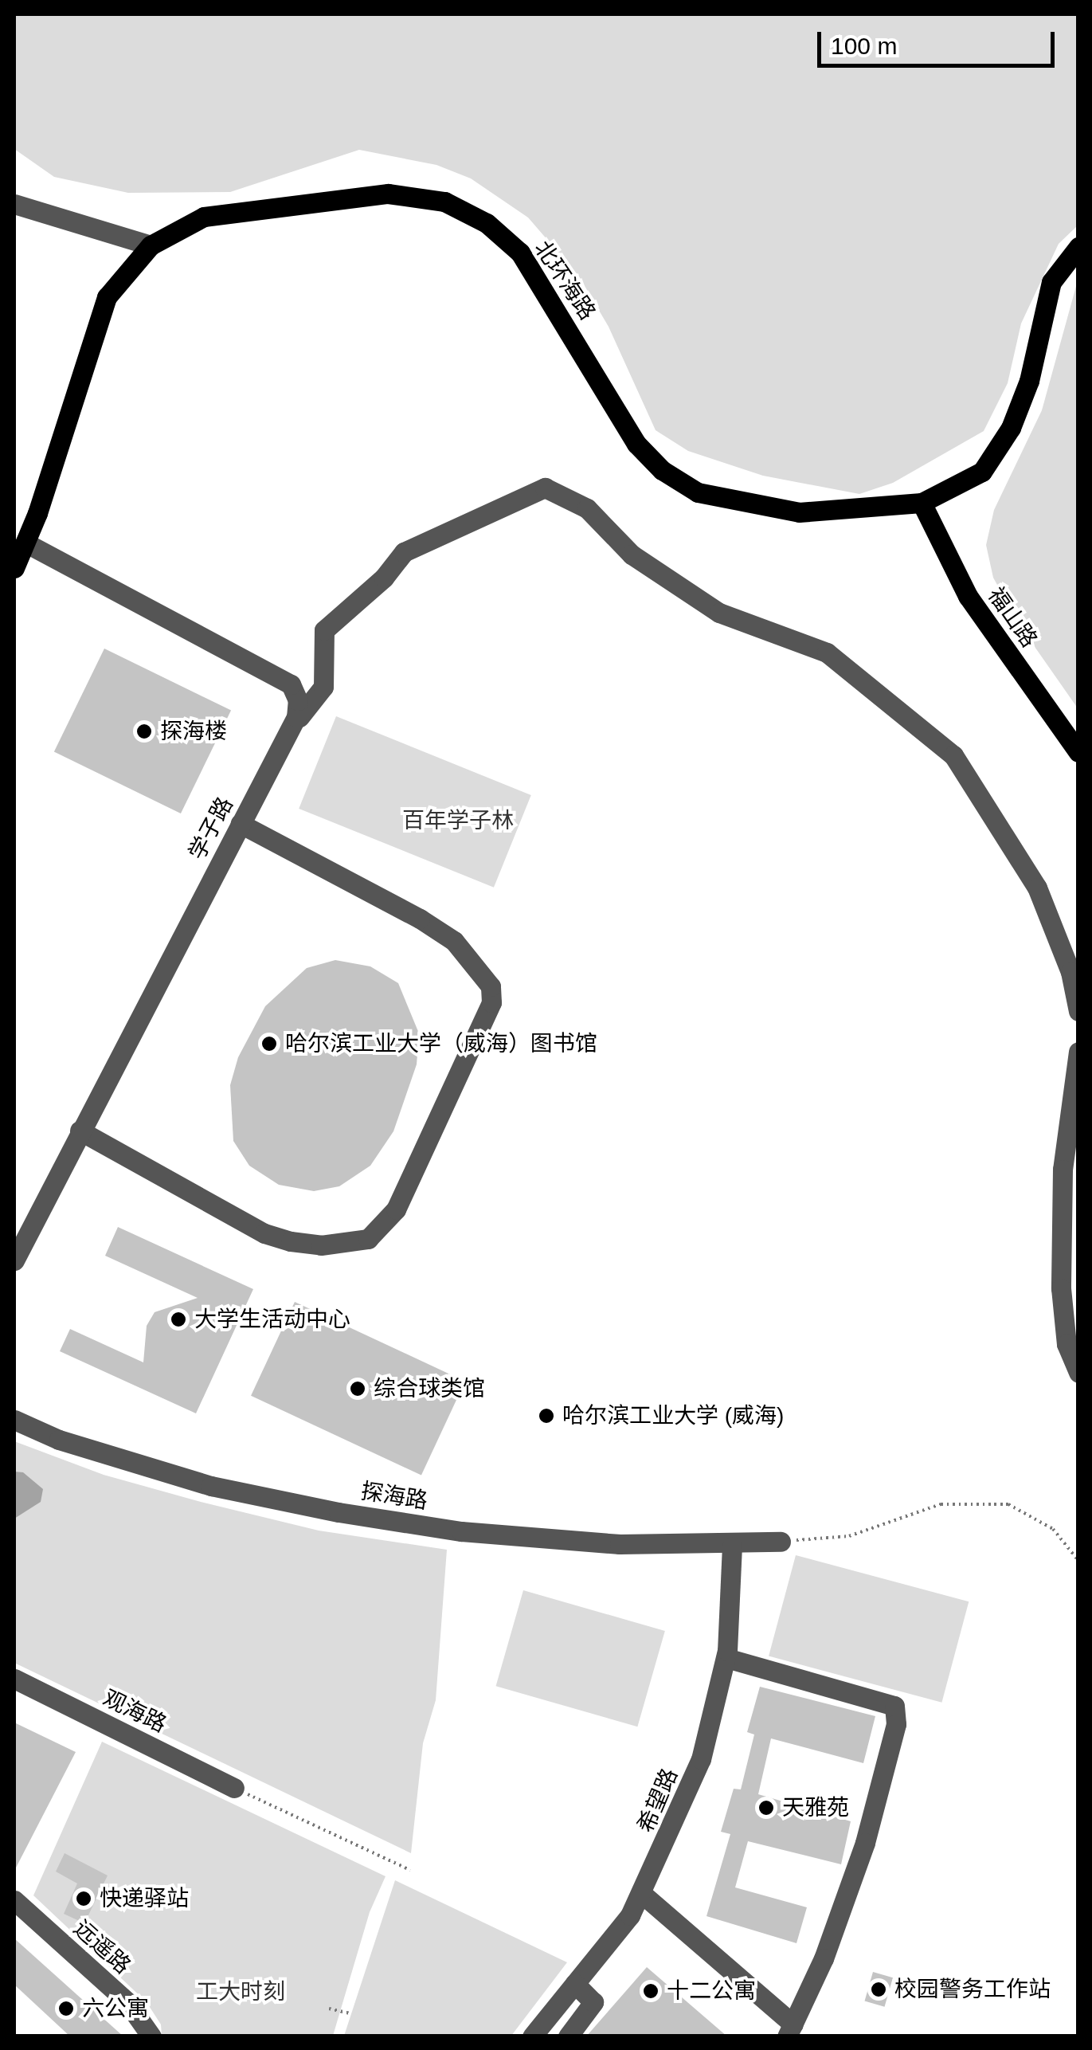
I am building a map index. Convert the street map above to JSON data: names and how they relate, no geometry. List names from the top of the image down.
{
  "streets": {
    "main road": ["北环海路", "福山路"],
    "street": [
      "学子路",
      "探海路",
      "观海路",
      "希望路",
      "远遥路"
    ]
  },
  "crossings": [
    ["北环海路", "福山路"],
    ["北环海路", "学子路"],
    ["探海路", "希望路"]
  ],
  "parks": ["百年学子林", "工大时刻"],
  "places": [
    "探海楼",
    "哈尔滨工业大学（威海）图书馆",
    "大学生活动中心",
    "综合球类馆",
    "哈尔滨工业大学 (威海)",
    "天雅苑",
    "快递驿站",
    "校园警务工作站",
    "十二公寓",
    "六公寓"
  ],
  "scale_bar": "100 m"
}
